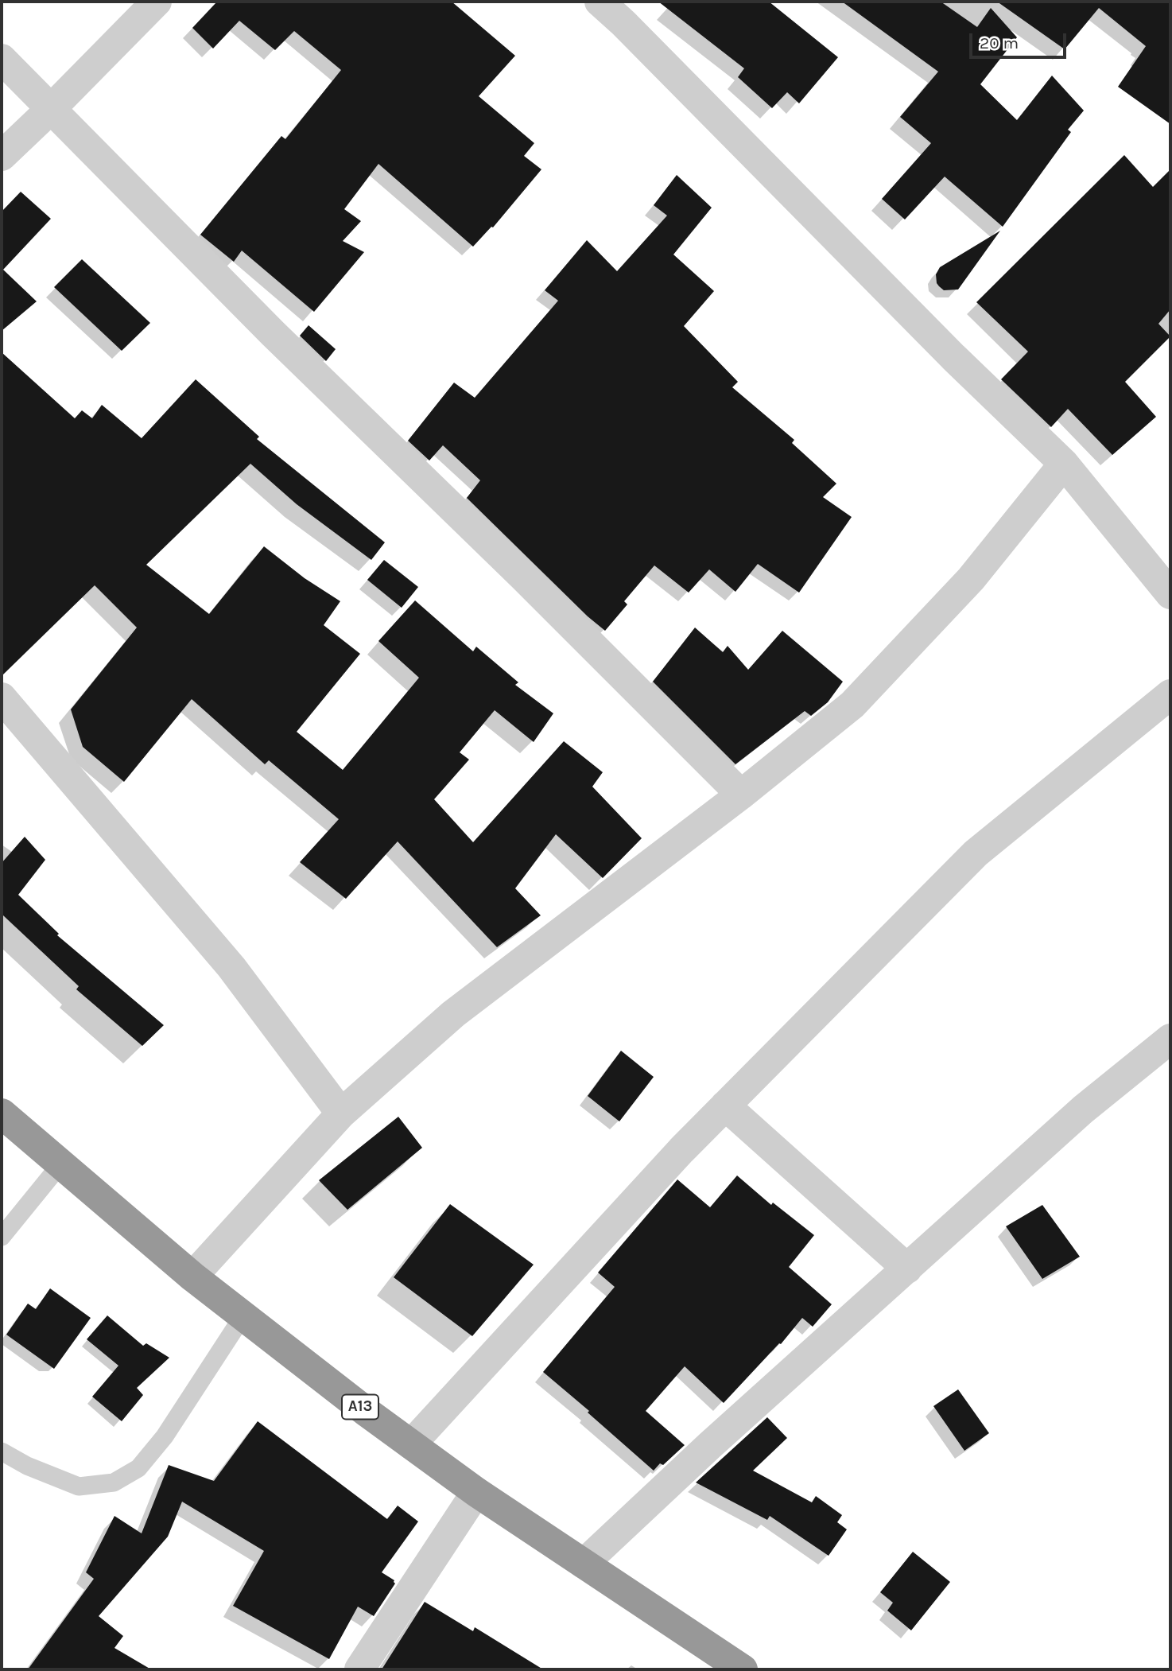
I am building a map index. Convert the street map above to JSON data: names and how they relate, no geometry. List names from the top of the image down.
{
  "streets": {
    "highway": ["A13"]
  },
  "scale_bar": "20 m"
}
